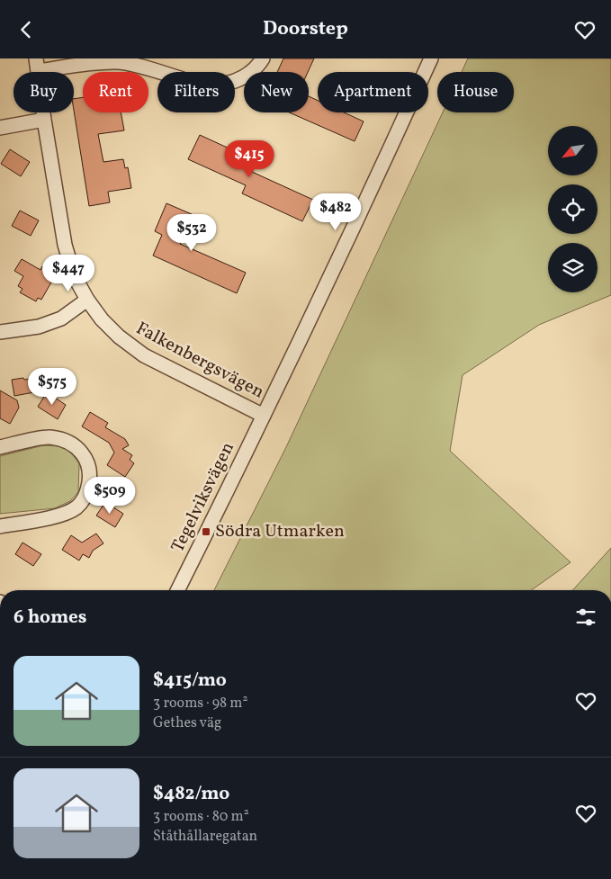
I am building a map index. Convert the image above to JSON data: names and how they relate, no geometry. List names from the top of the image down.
{
  "streets": {
    "street": ["Falkenbergsvägen", "Tegelviksvägen"]
  },
  "crossings": [
    ["Falkenbergsvägen", "Tegelviksvägen"]
  ],
  "places": {
    "transit": ["Södra Utmarken"]
  },
  "north": "bottom left",
  "page": {
    "header": "Doorstep",
    "chip": [
      "Buy",
      "Rent",
      "Filters",
      "New",
      "Apartment",
      "House"
    ],
    "price": [
      "$415",
      "$482",
      "$532",
      "$447",
      "$575",
      "$509"
    ],
    "heading": "6 homes",
    "list": [
      {
        "name": "$415/mo",
        "note": "3 rooms · 98 m² · Gethes väg"
      },
      {
        "name": "$482/mo",
        "note": "3 rooms · 80 m² · Ståthållaregatan"
      }
    ]
  }
}
